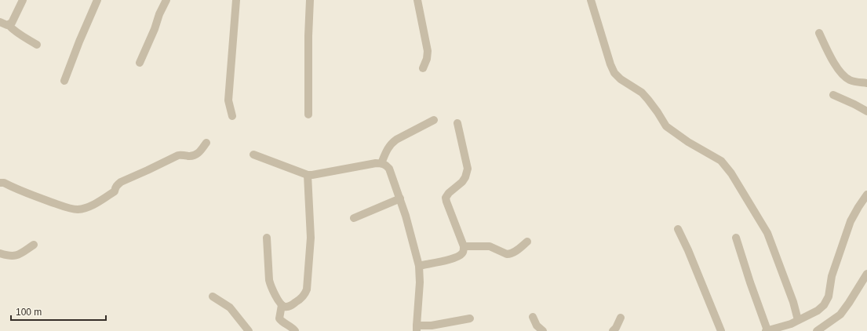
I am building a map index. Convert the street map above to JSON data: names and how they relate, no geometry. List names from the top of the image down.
{
  "scale_bar": "100 m"
}
